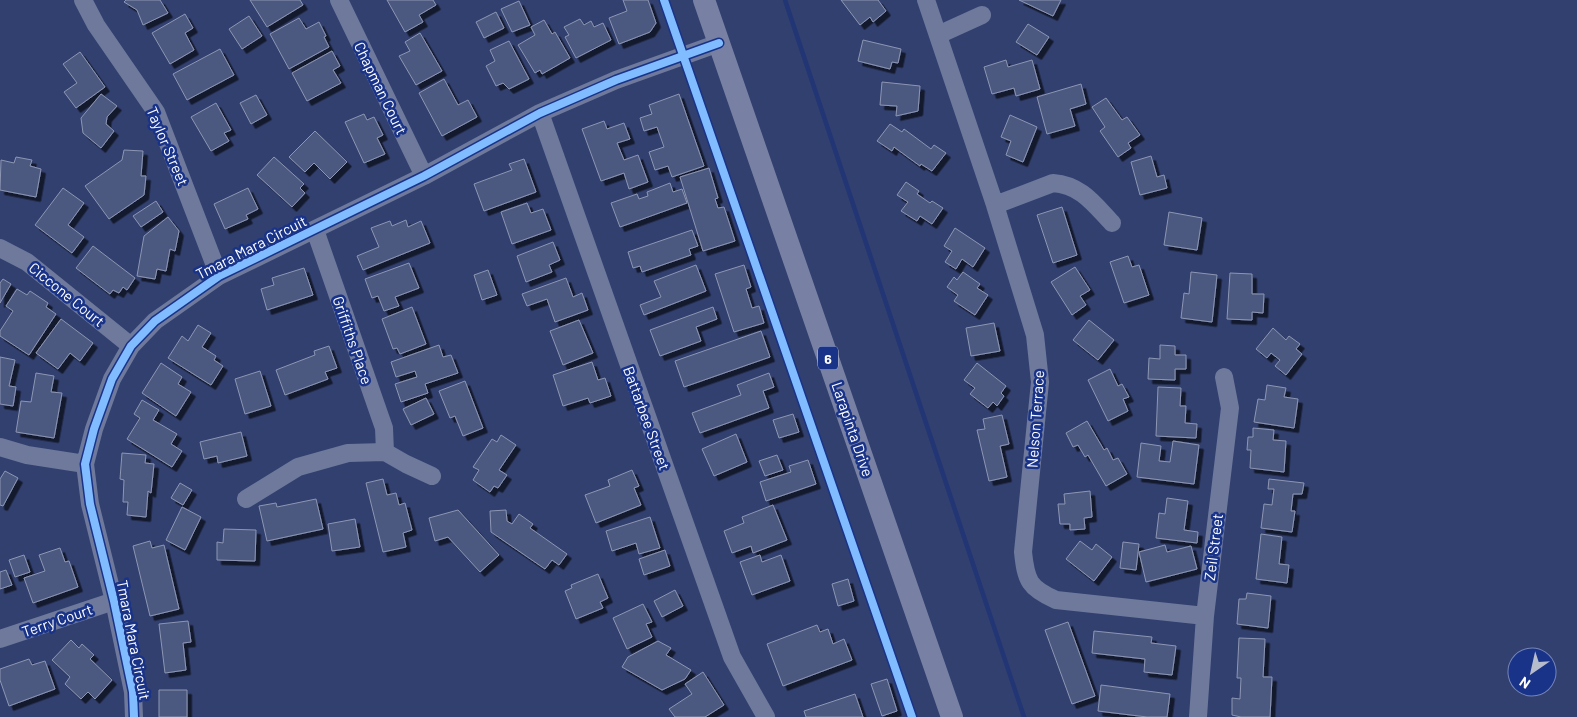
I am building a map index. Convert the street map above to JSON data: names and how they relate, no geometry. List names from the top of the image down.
{
  "streets": {
    "main road": ["6", "Larapinta Drive"],
    "street": [
      "Chapman Court",
      "Taylor Street",
      "Tmara Mara Circuit",
      "Ciccone Court",
      "Griffiths Place",
      "Battarbee Street",
      "Nelson Terrace",
      "Zeil Street",
      "Terry Court"
    ]
  },
  "crossings": [
    ["Chapman Court", "Tmara Mara Circuit"],
    ["Taylor Street", "Tmara Mara Circuit"],
    ["Tmara Mara Circuit", "Ciccone Court"],
    ["Tmara Mara Circuit", "Griffiths Place"],
    ["Tmara Mara Circuit", "Battarbee Street"],
    ["Tmara Mara Circuit", "Larapinta Drive"],
    ["Tmara Mara Circuit", "Terry Court"],
    ["Nelson Terrace", "Zeil Street"]
  ],
  "north": "bottom left"
}
